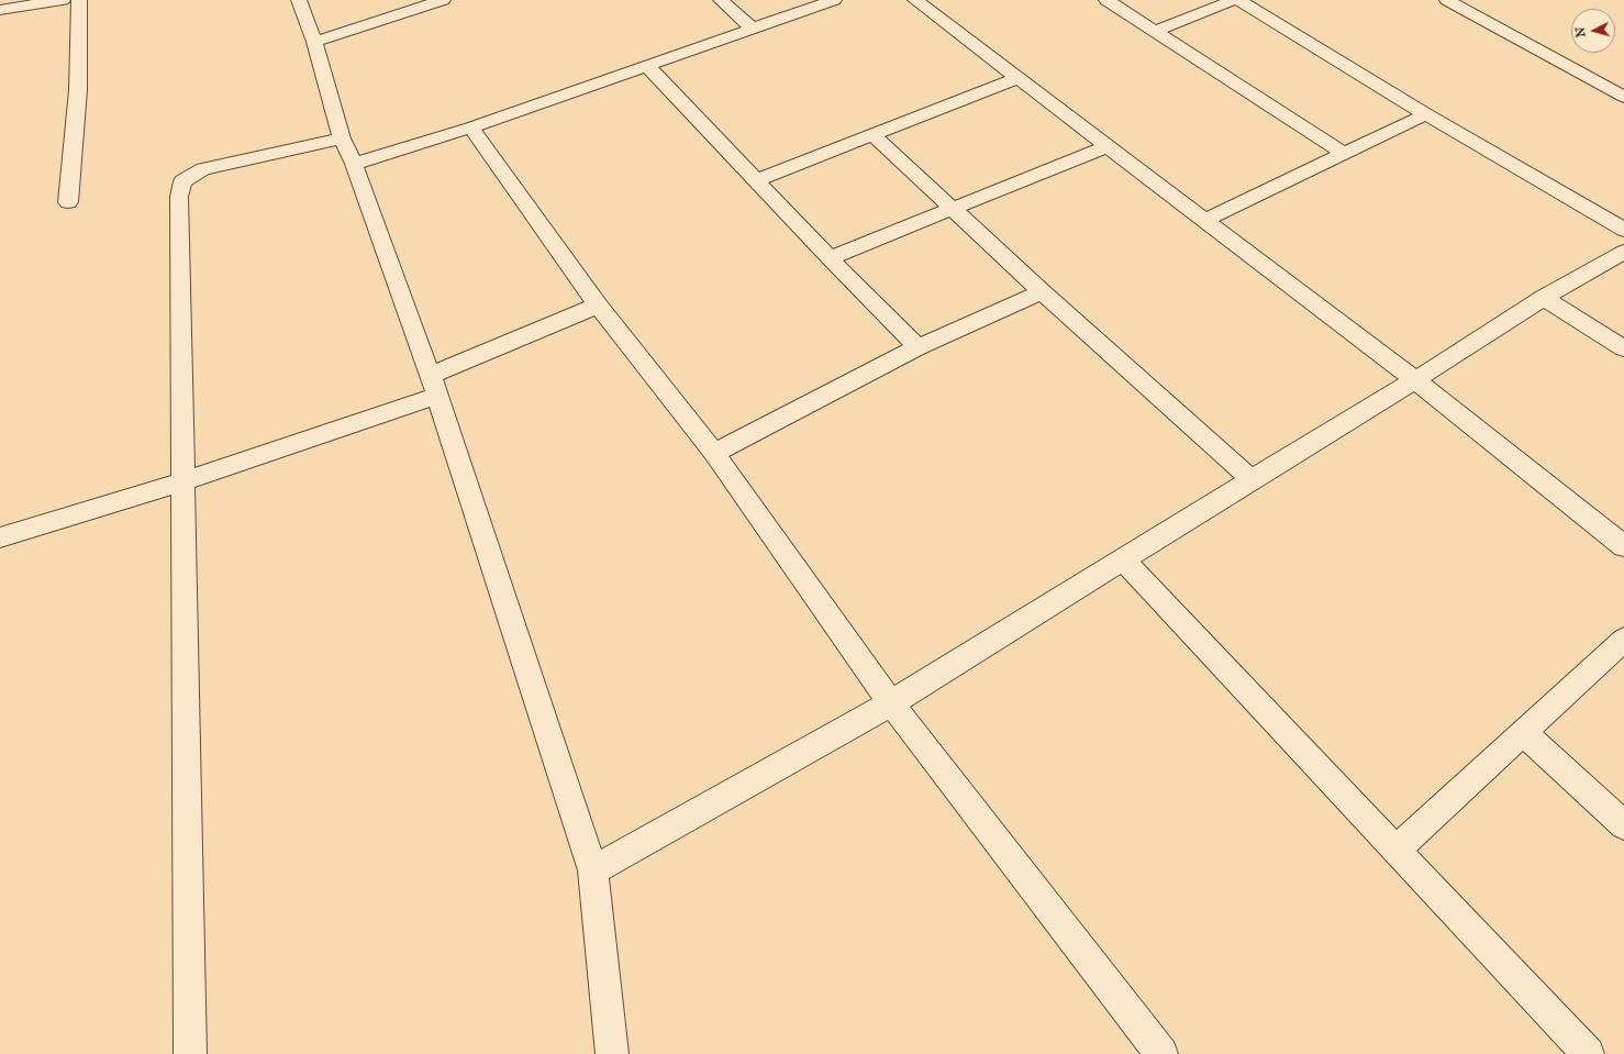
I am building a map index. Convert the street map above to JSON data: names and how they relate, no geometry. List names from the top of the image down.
{
  "north": "left"
}
